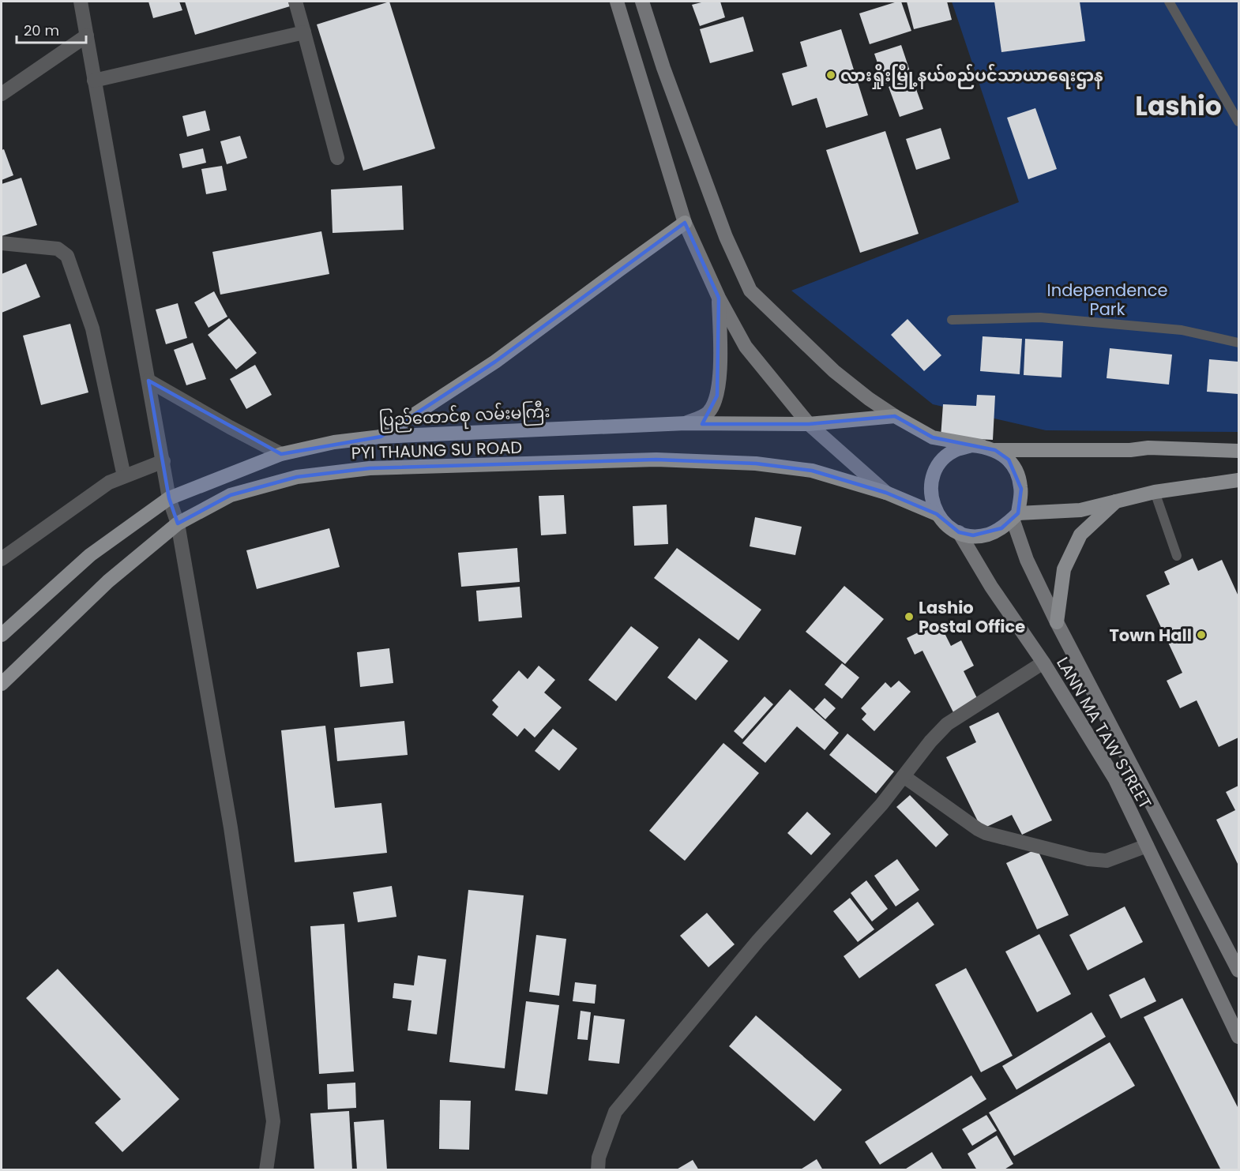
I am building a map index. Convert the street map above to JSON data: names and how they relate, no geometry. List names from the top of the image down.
{
  "streets": {
    "main road": ["ပြည်ထောင်စု လမ်းမကြီး", "PYI THAUNG SU ROAD", "LANN MA TAW STREET"]
  },
  "crossings": [
    ["PYI THAUNG SU ROAD", "LANN MA TAW STREET"]
  ],
  "districts": ["Lashio"],
  "parks": ["Independence Park"],
  "places": ["လားရှိုးမြို့နယ်စည်ပင်သာယာရေးဌာန", "Lashio Postal Office", "Town Hall"],
  "scale_bar": "20 m"
}
